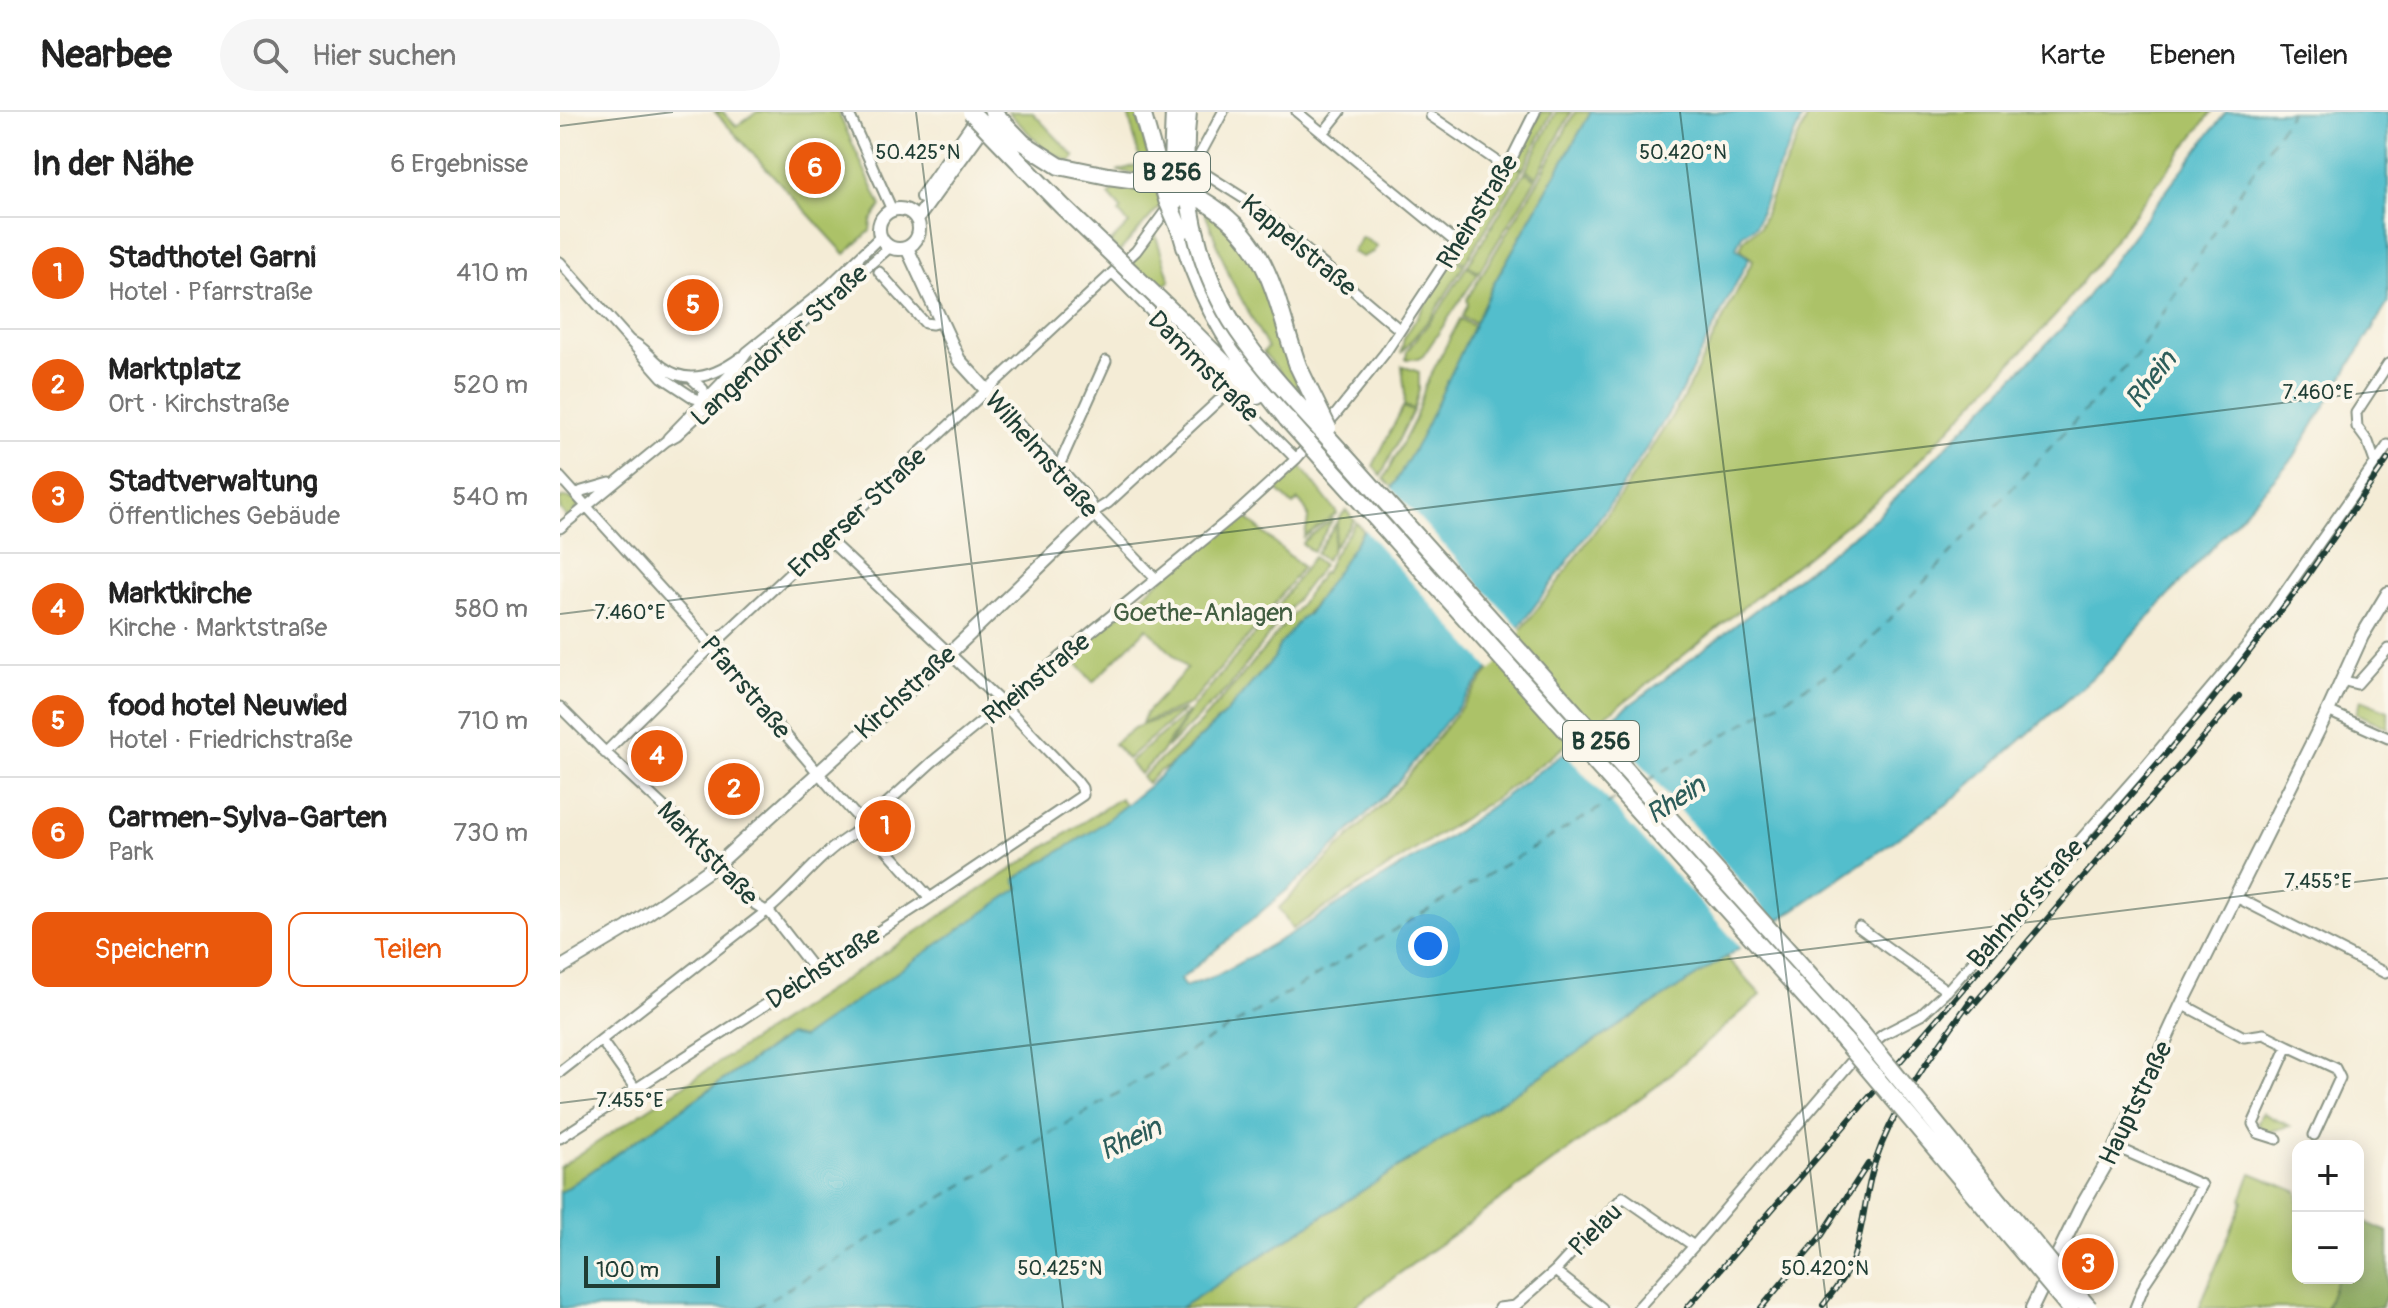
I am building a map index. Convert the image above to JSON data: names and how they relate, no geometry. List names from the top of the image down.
{
  "streets": {
    "highway": ["B 256"],
    "street": [
      "Rheinstraße",
      "Kappelstraße",
      "Langendorfer Straße",
      "Dammstraße",
      "Wilhelmstraße",
      "Engerser Straße",
      "Pfarrstraße",
      "Kirchstraße",
      "Marktstraße",
      "Bahnhofstraße",
      "Deichstraße",
      "Hauptstraße",
      "Pielau"
    ]
  },
  "crossings": [
    ["Rheinstraße", "Kappelstraße"],
    ["Rheinstraße", "Dammstraße"],
    ["Rheinstraße", "Wilhelmstraße"],
    ["Rheinstraße", "Pfarrstraße"],
    ["Rheinstraße", "Marktstraße"],
    ["Rheinstraße", "Deichstraße"],
    ["Kappelstraße", "Engerser Straße"],
    ["Langendorfer Straße", "Wilhelmstraße"],
    ["Langendorfer Straße", "Pfarrstraße"],
    ["Dammstraße", "Engerser Straße"],
    ["Dammstraße", "Kirchstraße"],
    ["Wilhelmstraße", "Engerser Straße"],
    ["Wilhelmstraße", "Kirchstraße"],
    ["Engerser Straße", "Pfarrstraße"],
    ["Engerser Straße", "Marktstraße"],
    ["Pfarrstraße", "Kirchstraße"],
    ["Pfarrstraße", "Deichstraße"],
    ["Kirchstraße", "Marktstraße"],
    ["Marktstraße", "Deichstraße"],
    ["Bahnhofstraße", "Pielau"]
  ],
  "water": ["Rhein"],
  "parks": ["Goethe-Anlagen"],
  "scale_bar": "100 m",
  "page": {
    "header": "Nearbee",
    "search": "Hier suchen",
    "nav": ["Karte", "Ebenen", "Teilen"],
    "heading": ["In der Nähe", "6 Ergebnisse"],
    "pins": [
      "6",
      "5",
      "4",
      "2",
      "1",
      "3"
    ],
    "list": [
      {
        "mark": "1",
        "name": "Stadthotel Garni",
        "note": "Hotel · Pfarrstraße",
        "value": "410 m"
      },
      {
        "mark": "2",
        "name": "Marktplatz",
        "note": "Ort · Kirchstraße",
        "value": "520 m"
      },
      {
        "mark": "3",
        "name": "Stadtverwaltung",
        "note": "Öffentliches Gebäude",
        "value": "540 m"
      },
      {
        "mark": "4",
        "name": "Marktkirche",
        "note": "Kirche · Marktstraße",
        "value": "580 m"
      },
      {
        "mark": "5",
        "name": "food hotel Neuwied",
        "note": "Hotel · Friedrichstraße",
        "value": "710 m"
      },
      {
        "mark": "6",
        "name": "Carmen-Sylva-Garten",
        "note": "Park",
        "value": "730 m"
      }
    ],
    "buttons": ["Speichern", "Teilen"],
    "map_buttons": ["+", "−"],
    "scale": "100 m"
  },
  "coordinates": [
    "50.425°N",
    "50.420°N",
    "7.460°E",
    "7.455°E"
  ]
}
